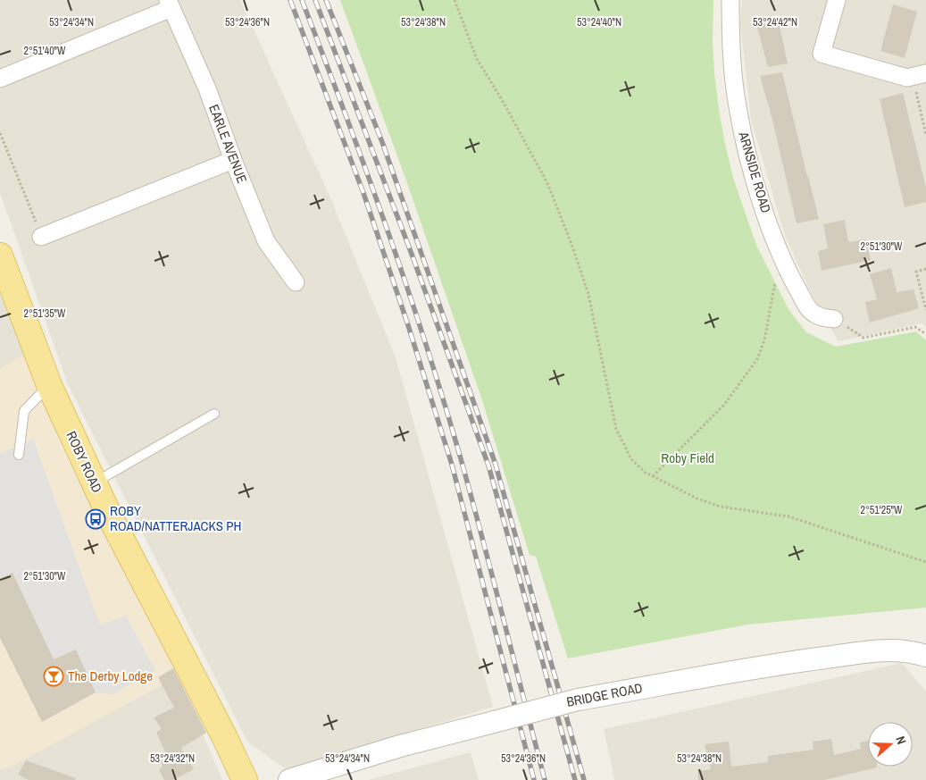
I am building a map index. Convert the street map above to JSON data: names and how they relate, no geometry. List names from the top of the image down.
{
  "streets": {
    "main road": ["ROBY ROAD"],
    "street": ["EARLE AVENUE", "ARNSIDE ROAD", "BRIDGE ROAD"]
  },
  "parks": ["Roby Field"],
  "places": {
    "bus stop": ["ROBY ROAD/NATTERJACKS PH"],
    "bar": ["The Derby Lodge"]
  },
  "north": "right",
  "coordinates": [
    "53°24'38\"N",
    "53°24'40\"N",
    "53°24'42\"N",
    "53°24'34\"N",
    "53°24'36\"N",
    "2°51'40\"W",
    "2°51'30\"W",
    "2°51'35\"W",
    "2°51'25\"W",
    "53°24'32\"N"
  ]
}
